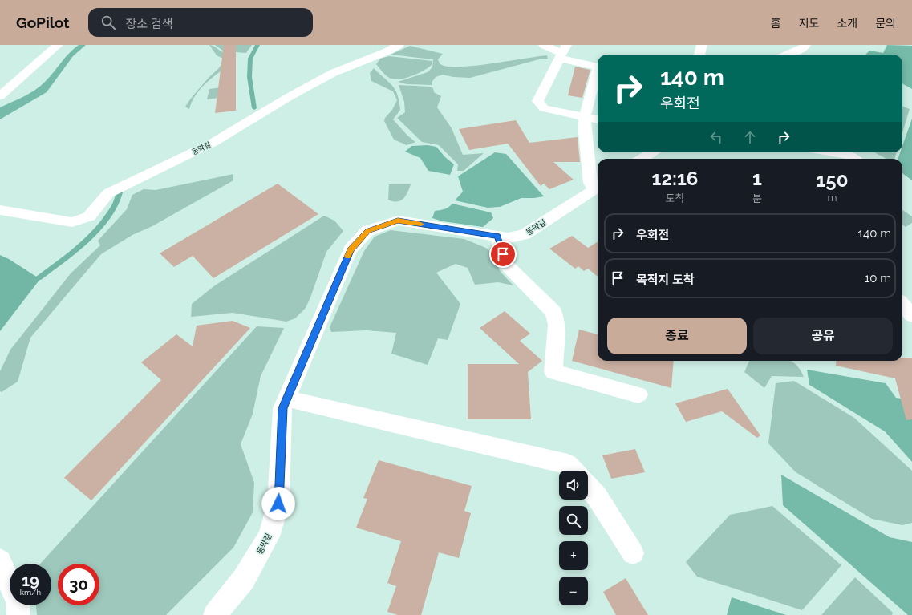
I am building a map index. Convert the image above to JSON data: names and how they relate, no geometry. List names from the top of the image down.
{
  "streets": {
    "street": ["동막길"]
  },
  "page": {
    "header": "GoPilot",
    "search": "장소 검색",
    "nav": [
      "홈",
      "지도",
      "소개",
      "문의"
    ],
    "turn": ["140 m", "우회전"],
    "eta": [
      "12:16",
      "도착",
      "1",
      "분",
      "150",
      "m"
    ],
    "list": [
      {
        "name": "우회전",
        "value": "140 m"
      },
      {
        "name": "목적지 도착",
        "value": "10 m"
      }
    ],
    "buttons": ["종료", "공유"],
    "map_buttons": ["+", "−"],
    "speed": "19 km/h",
    "limit": "30"
  }
}
